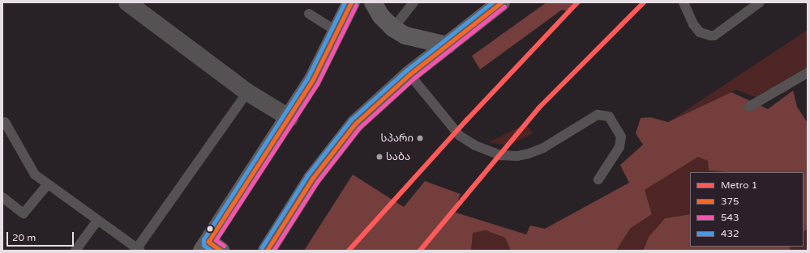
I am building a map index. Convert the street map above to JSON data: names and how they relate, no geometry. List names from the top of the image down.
{
  "places": ["სპარი", "საბა"],
  "lines": [
    "metro line 1",
    "transit line 375",
    "transit line 432",
    "transit line 543"
  ],
  "legend": [
    "Metro 1",
    "375",
    "543",
    "432"
  ],
  "scale_bar": "20 m"
}
